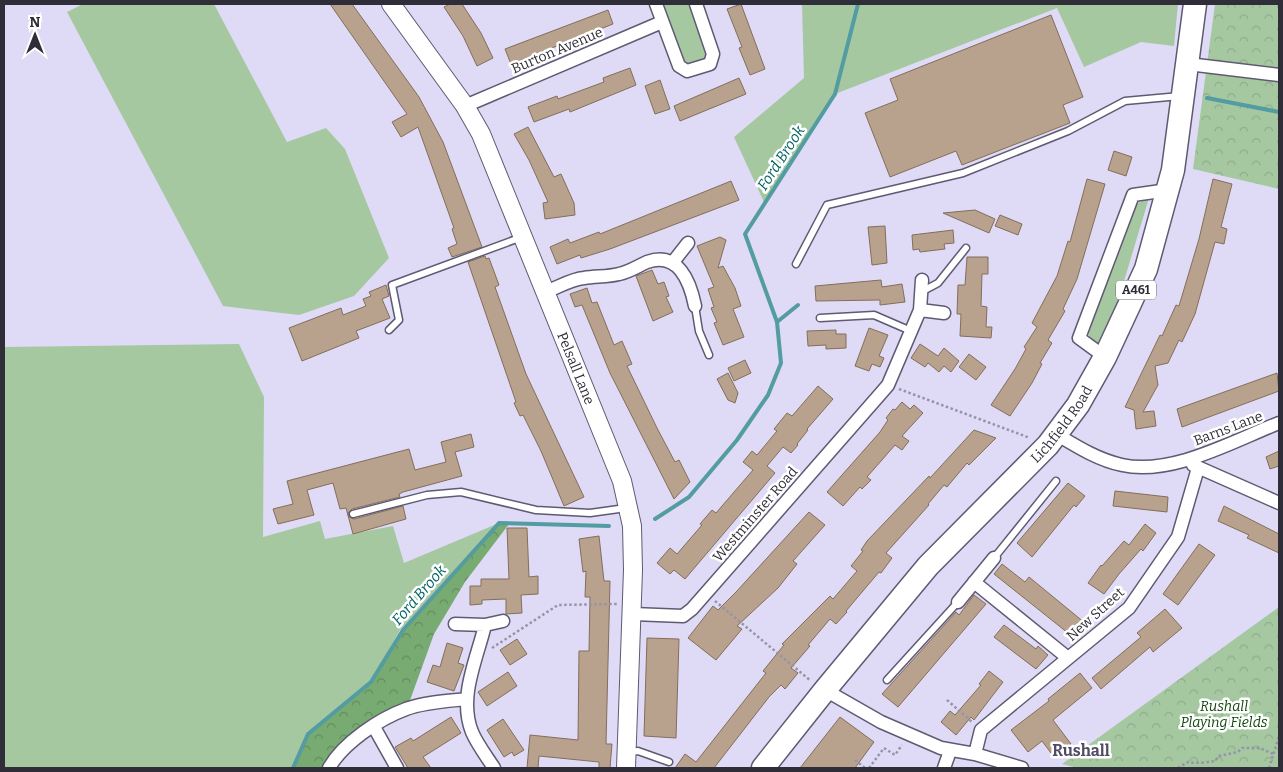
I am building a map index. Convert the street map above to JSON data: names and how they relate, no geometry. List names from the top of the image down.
{
  "streets": {
    "highway": ["A461", "Lichfield Road"],
    "main road": ["Pelsall Lane"],
    "street": [
      "Burton Avenue",
      "Barns Lane",
      "Westminster Road",
      "New Street"
    ]
  },
  "crossings": [
    ["Burton Avenue", "Pelsall Lane"],
    ["Pelsall Lane", "Westminster Road"],
    ["Lichfield Road", "Barns Lane"]
  ],
  "districts": ["Rushall"],
  "water": ["Ford Brook"],
  "parks": ["Rushall Playing Fields"],
  "north": "top"
}
